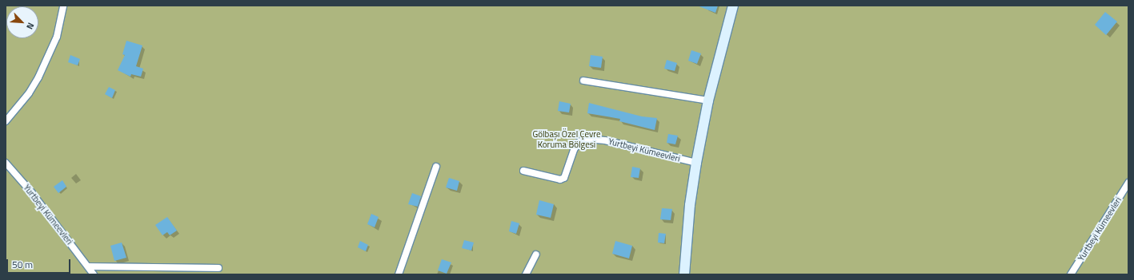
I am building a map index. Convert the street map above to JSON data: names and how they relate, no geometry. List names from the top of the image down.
{
  "streets": {
    "street": ["Yurtbeyi Kümeevleri"]
  },
  "parks": ["Gölbaşı Özel Çevre Koruma Bölgesi"],
  "scale_bar": "50 m",
  "north": "bottom right"
}
